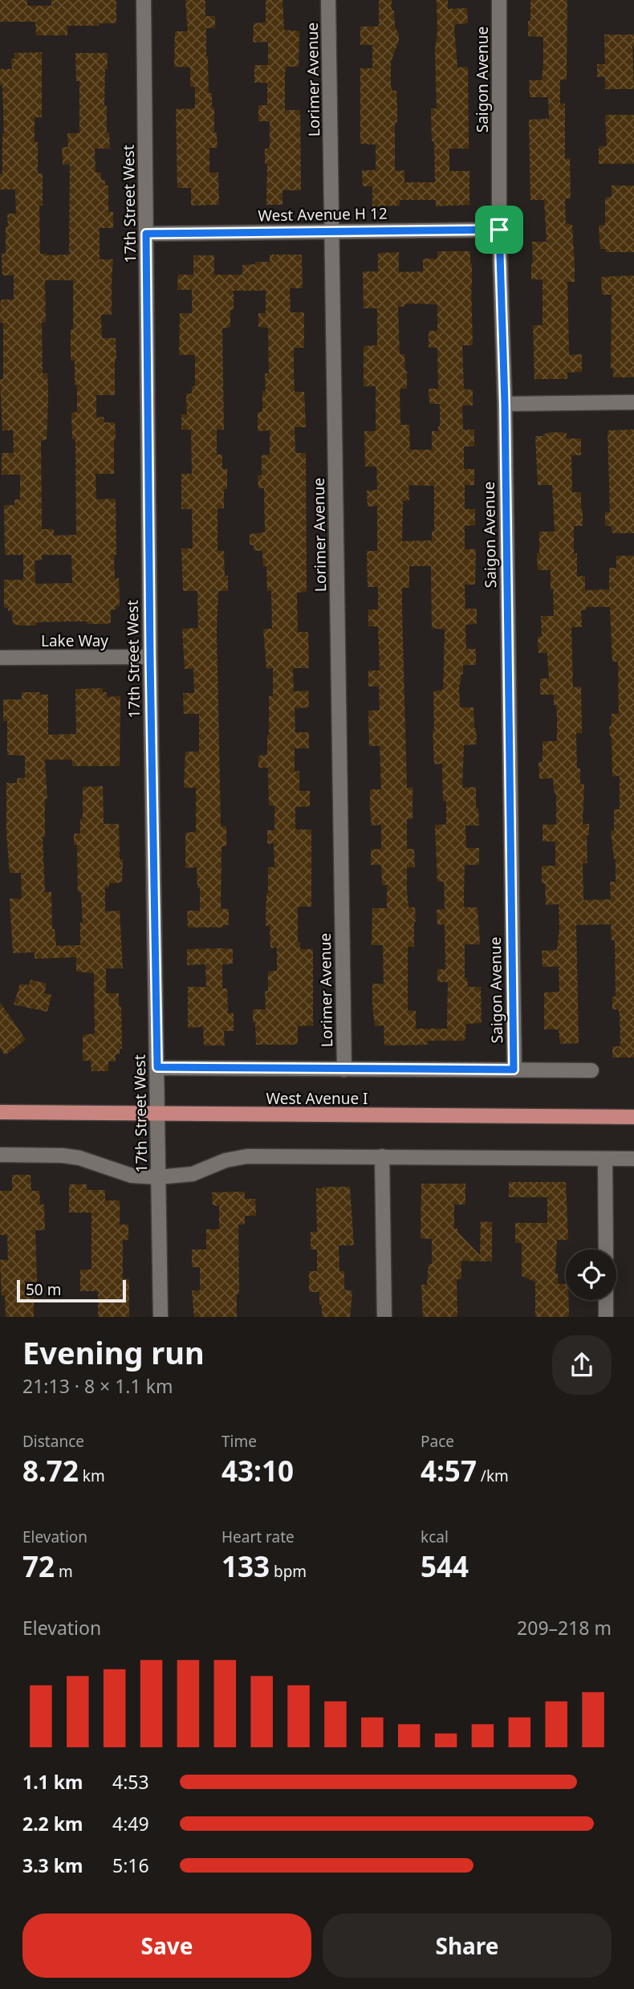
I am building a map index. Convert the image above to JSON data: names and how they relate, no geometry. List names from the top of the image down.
{
  "streets": {
    "main road": ["West Avenue I"],
    "street": [
      "Lorimer Avenue",
      "Saigon Avenue",
      "17th Street West",
      "West Avenue H 12",
      "Lake Way"
    ]
  },
  "crossings": [
    ["Lorimer Avenue", "West Avenue H 12"],
    ["Saigon Avenue", "West Avenue H 12"],
    ["17th Street West", "West Avenue H 12"],
    ["17th Street West", "Lake Way"],
    ["17th Street West", "West Avenue I"]
  ],
  "scale_bar": "50 m",
  "page": {
    "scale": "50 m",
    "heading": ["Evening run", "21:13 · 8 × 1.1 km"],
    "stats": [
      ["Distance", "8.72 km"],
      ["Time", "43:10"],
      ["Pace", "4:57 /km"],
      ["Elevation", "72 m"],
      ["Heart rate", "133 bpm"],
      ["kcal", "544"]
    ],
    "chart": ["Elevation", "209–218 m"],
    "list": [
      {
        "name": "1.1 km",
        "note": "4:53"
      },
      {
        "name": "2.2 km",
        "note": "4:49"
      },
      {
        "name": "3.3 km",
        "note": "5:16"
      }
    ],
    "buttons": ["Save", "Share"]
  }
}
